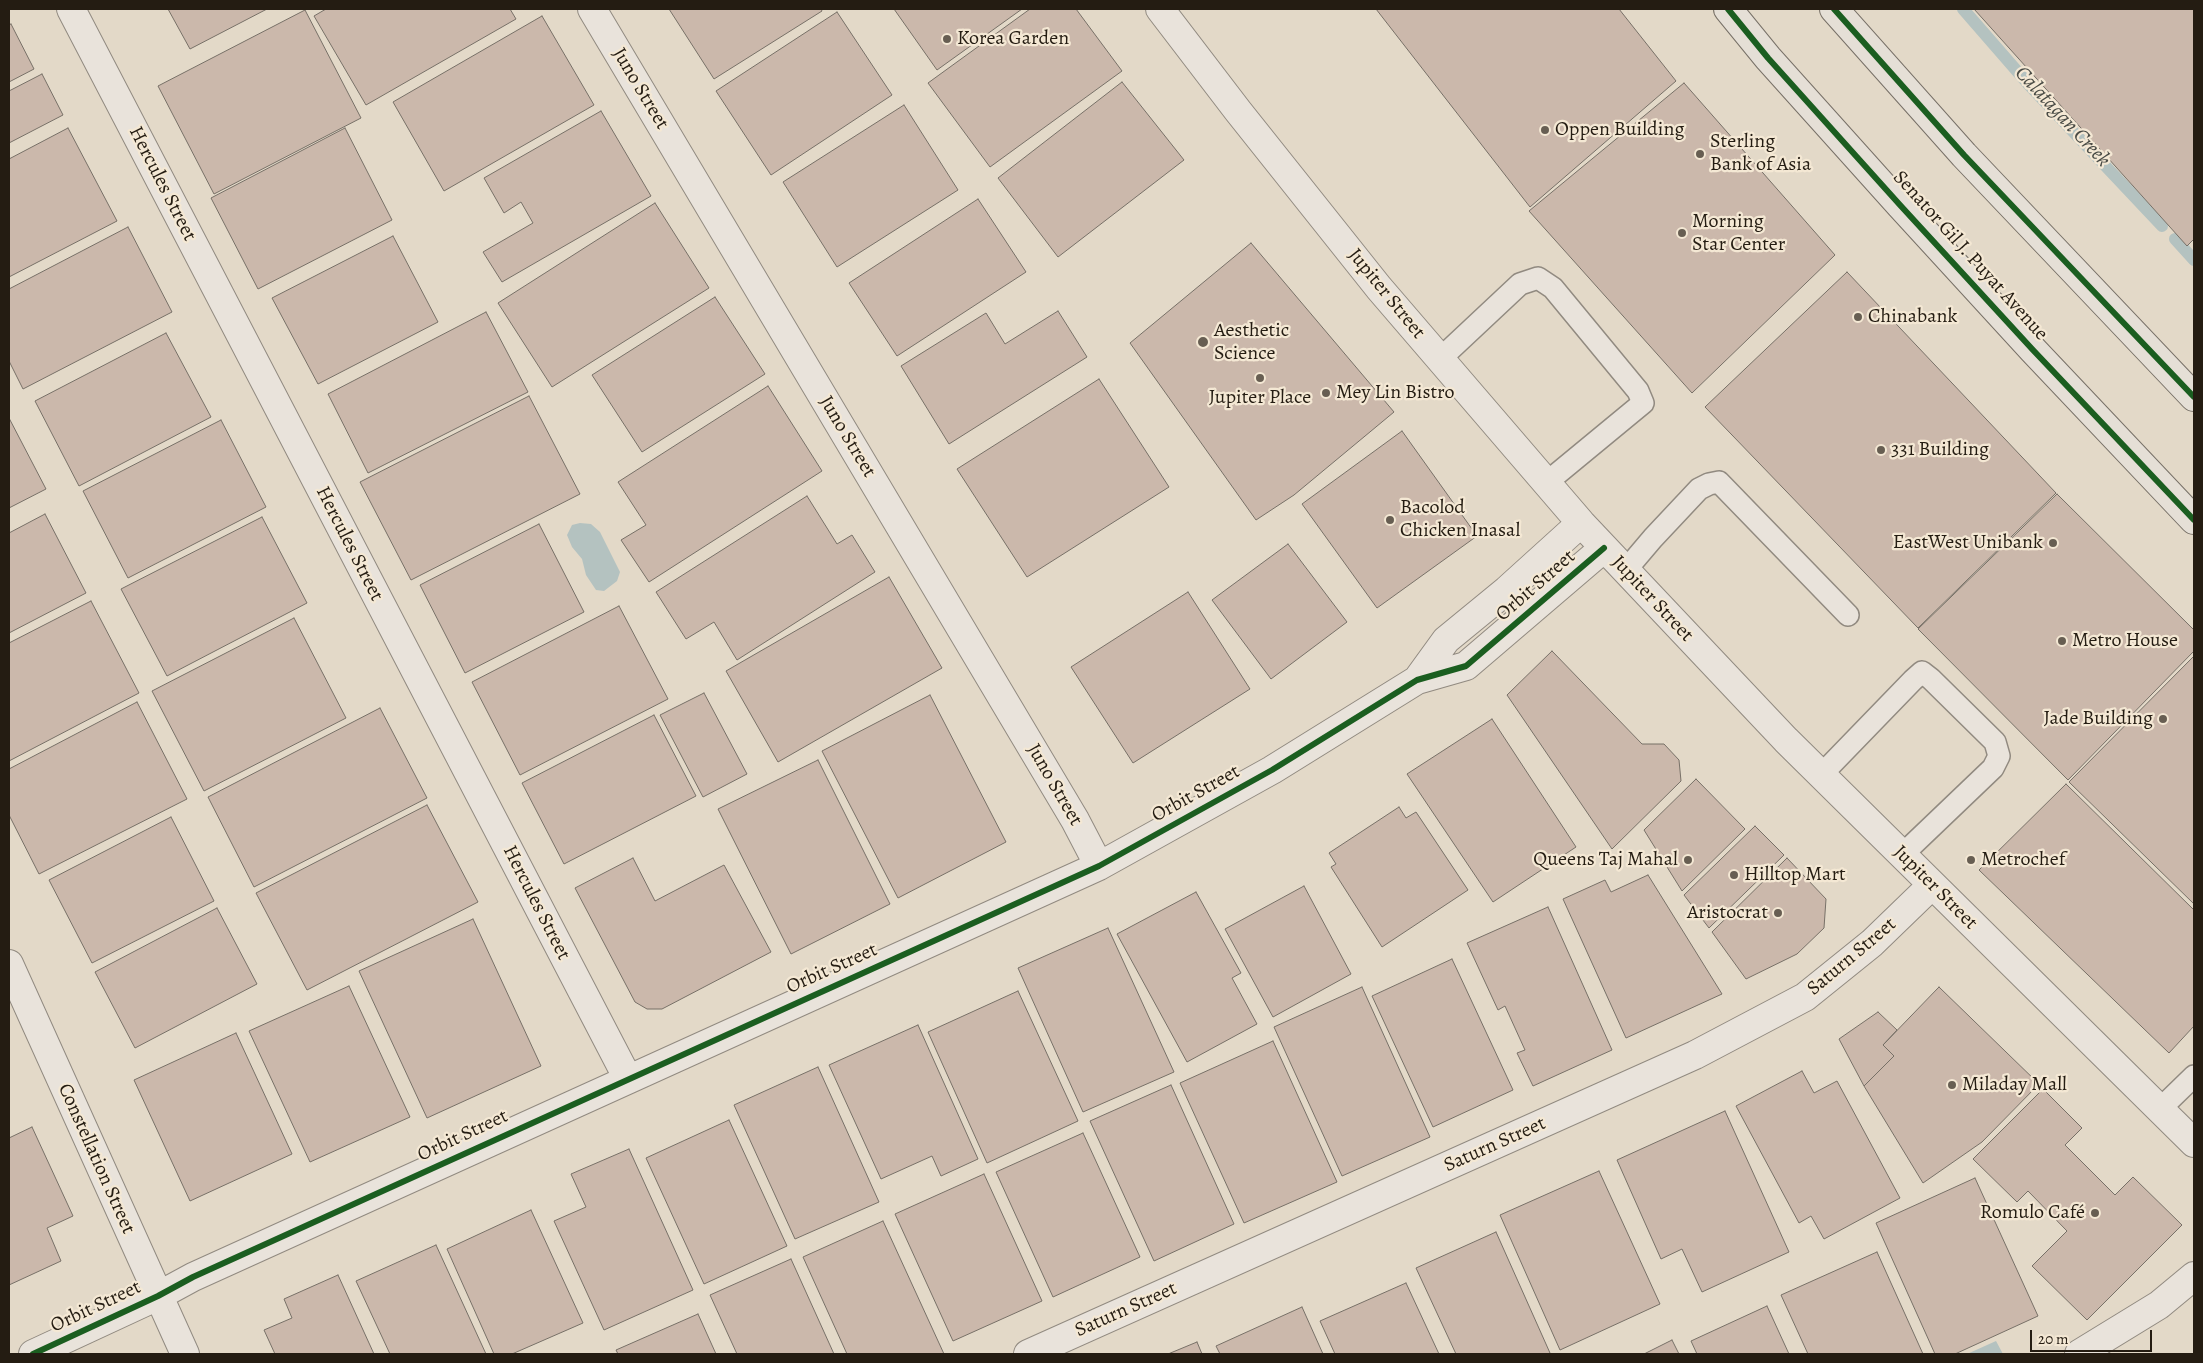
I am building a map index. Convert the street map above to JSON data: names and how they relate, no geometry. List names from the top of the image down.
{
  "streets": {
    "main road": ["Senator Gil J. Puyat Avenue"],
    "street": [
      "Juno Street",
      "Hercules Street",
      "Jupiter Street",
      "Orbit Street",
      "Saturn Street",
      "Constellation Street"
    ]
  },
  "crossings": [
    ["Juno Street", "Orbit Street"],
    ["Hercules Street", "Orbit Street"],
    ["Jupiter Street", "Orbit Street"],
    ["Jupiter Street", "Saturn Street"],
    ["Orbit Street", "Constellation Street"]
  ],
  "water": ["Calatagan Creek"],
  "places": [
    "Korea Garden",
    "Oppen Building",
    "Sterling Bank of Asia",
    "Morning Star Center",
    "Chinabank",
    "Aesthetic Science",
    "Jupiter Place",
    "Mey Lin Bistro",
    "331 Building",
    "Bacolod Chicken Inasal",
    "EastWest Unibank",
    "Metro House",
    "Jade Building",
    "Queens Taj Mahal",
    "Metrochef",
    "Hilltop Mart",
    "Aristocrat",
    "Miladay Mall",
    "Romulo Café"
  ],
  "scale_bar": "20 m"
}
